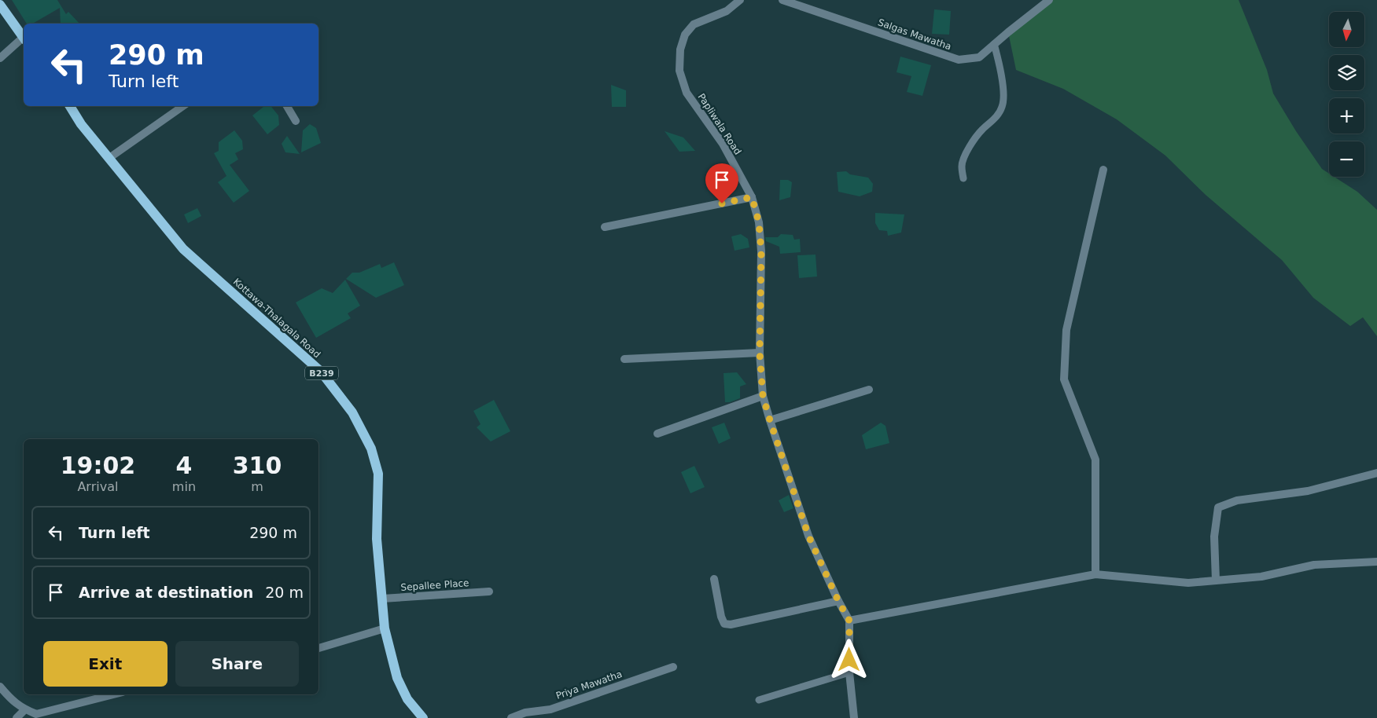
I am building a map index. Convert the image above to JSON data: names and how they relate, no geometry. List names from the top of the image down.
{
  "streets": {
    "main road": ["Kottawa-Thalagala Road", "B239"],
    "street": [
      "Salgas Mawatha",
      "Papliwala Road",
      "Sepallee Place",
      "Priya Mawatha"
    ]
  },
  "crossings": [
    ["Kottawa-Thalagala Road", "Sepallee Place"]
  ],
  "north": "bottom",
  "page": {
    "map_buttons": ["+", "−"],
    "turn": ["290 m", "Turn left"],
    "eta": [
      "19:02",
      "Arrival",
      "4",
      "min",
      "310",
      "m"
    ],
    "list": [
      {
        "name": "Turn left",
        "value": "290 m"
      },
      {
        "name": "Arrive at destination",
        "value": "20 m"
      }
    ],
    "buttons": ["Exit", "Share"]
  }
}
